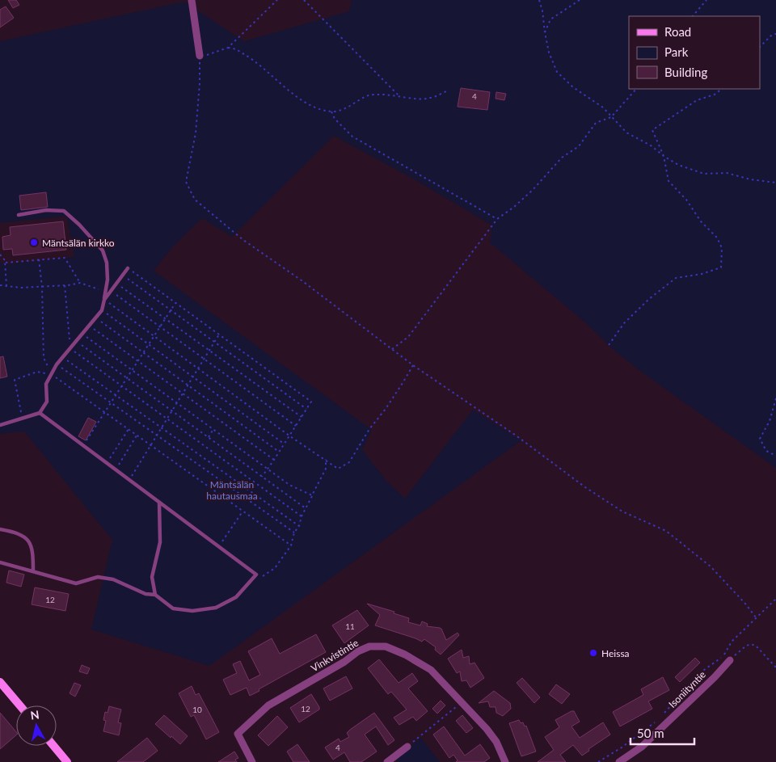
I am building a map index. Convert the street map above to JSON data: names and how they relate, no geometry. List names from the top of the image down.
{
  "streets": {
    "street": ["Vinkvistintie", "Isoniityntie"]
  },
  "parks": ["Mäntsälän hautausmaa"],
  "places": ["Mäntsälän kirkko", "Heissa"],
  "house_numbers": [
    "4",
    "12",
    "11",
    "12",
    "10",
    "4"
  ],
  "legend": ["Road", "Park", "Building"],
  "scale_bar": "50 m",
  "north": "top"
}
